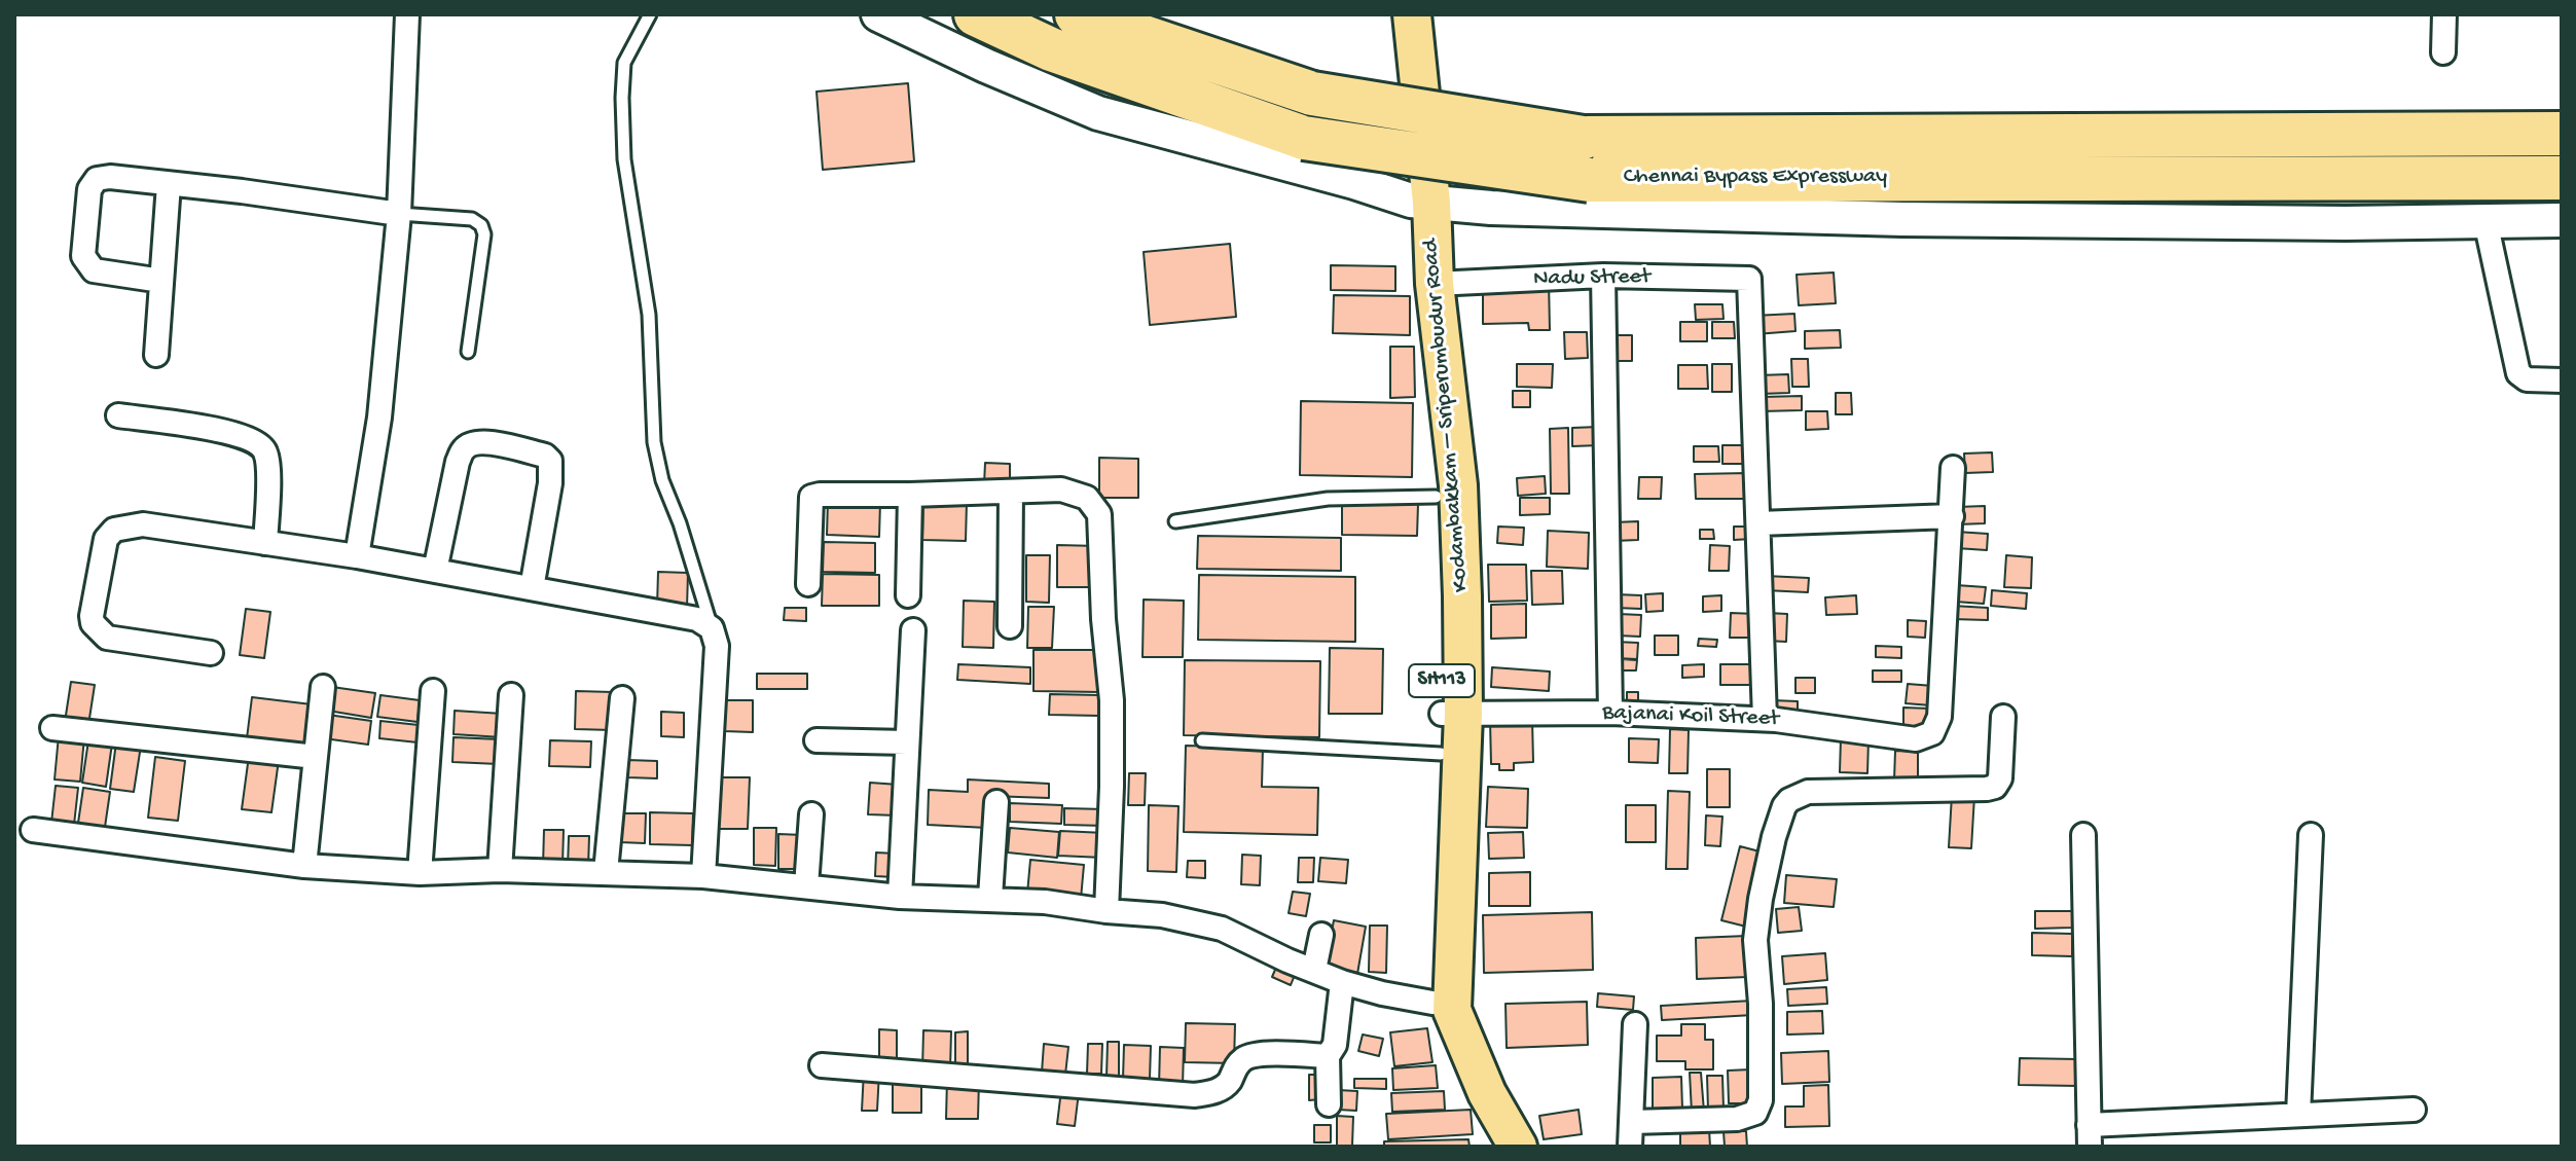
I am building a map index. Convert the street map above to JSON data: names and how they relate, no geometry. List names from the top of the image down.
{
  "streets": {
    "highway": ["Chennai Bypass Expressway"],
    "main road": ["Kodambakkam – Sriperumbudur Road", "SH113"],
    "street": ["Nadu Street", "Bajanai Koil Street"]
  },
  "crossings": [
    ["Nadu Street", "Kodambakkam – Sriperumbudur Road"],
    ["Kodambakkam – Sriperumbudur Road", "Bajanai Koil Street"]
  ]
}
